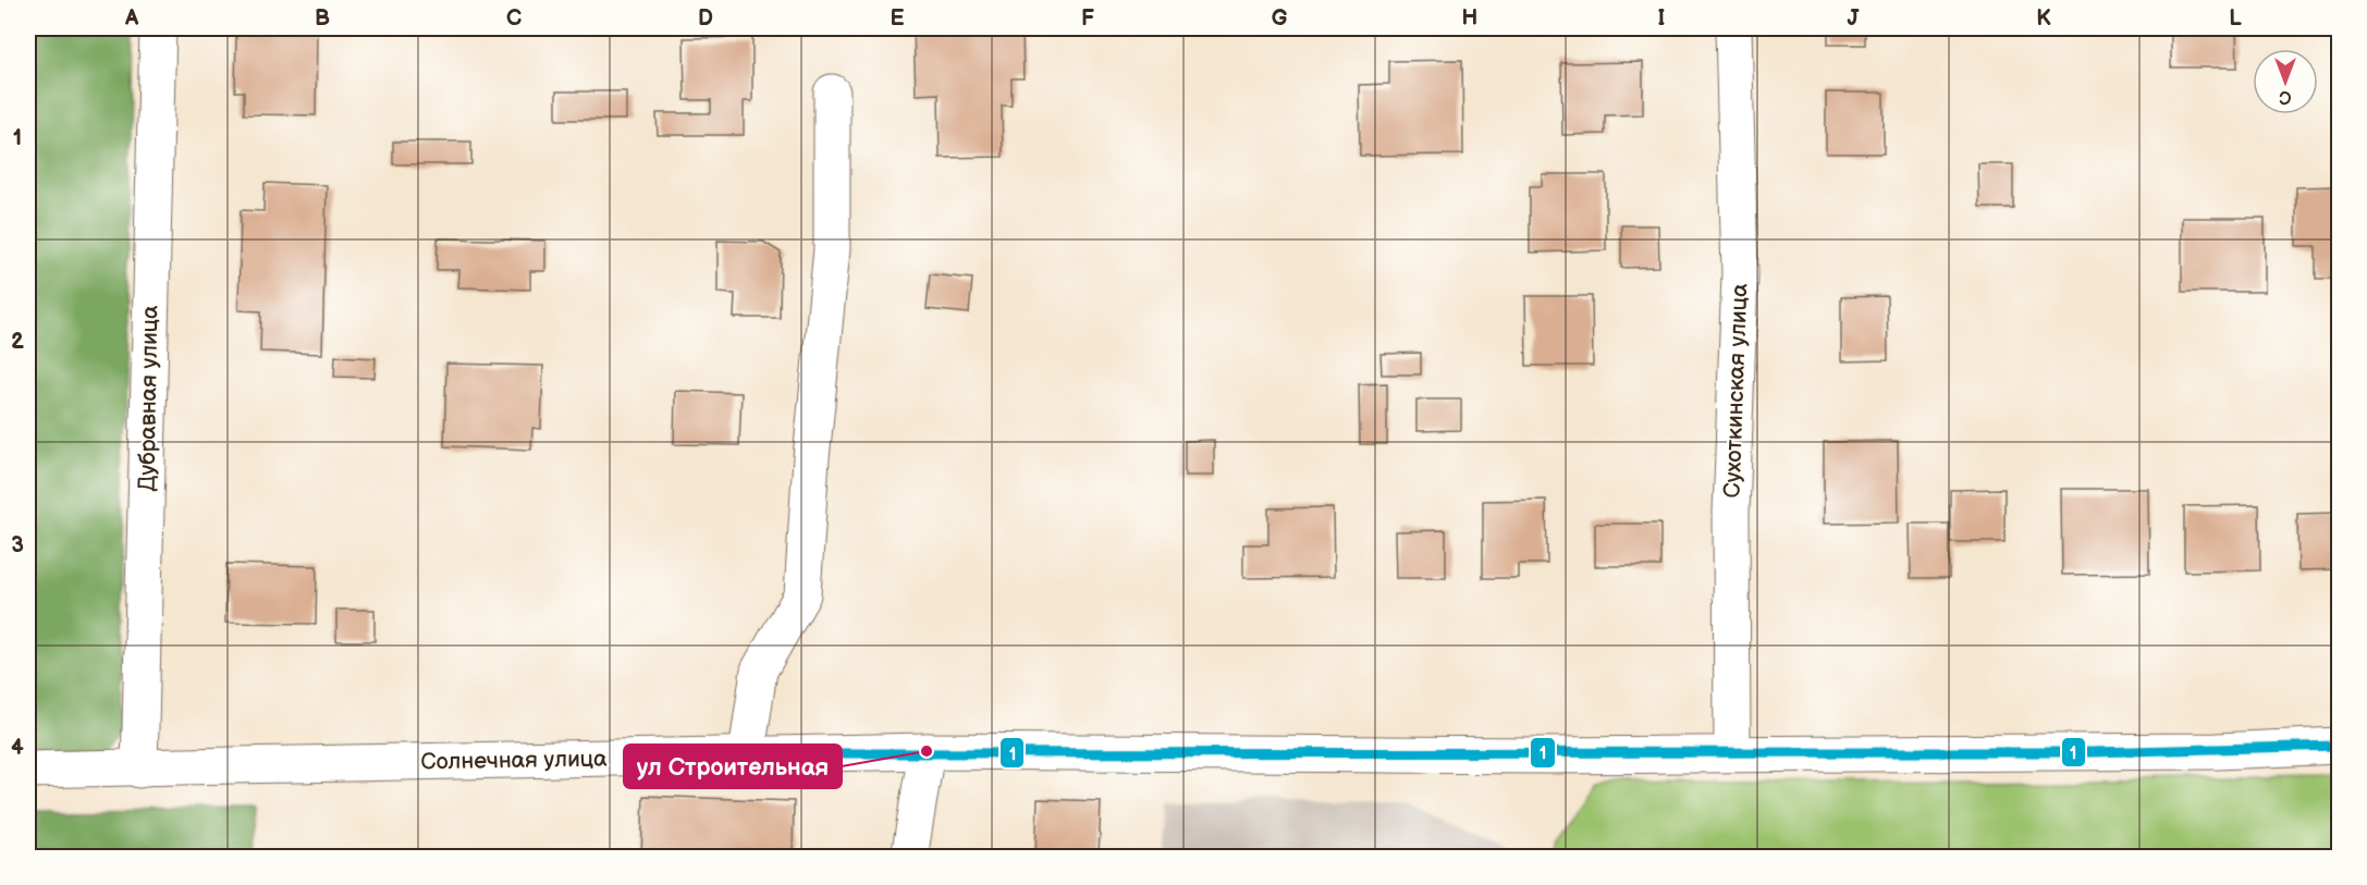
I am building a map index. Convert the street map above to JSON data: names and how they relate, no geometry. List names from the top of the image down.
{
  "streets": {
    "street": ["Сухоткинская улица", "Дубравная улица", "Солнечная улица"]
  },
  "crossings": [
    ["Сухоткинская улица", "Солнечная улица"],
    ["Дубравная улица", "Солнечная улица"]
  ],
  "places": ["ул Строительная"],
  "lines": ["transit line 1"],
  "north": "bottom",
  "grid": {
    "columns": [
      "A",
      "B",
      "C",
      "D",
      "E",
      "F",
      "G",
      "H",
      "I",
      "J",
      "K",
      "L"
    ],
    "rows": [
      "1",
      "2",
      "3",
      "4"
    ]
  }
}
